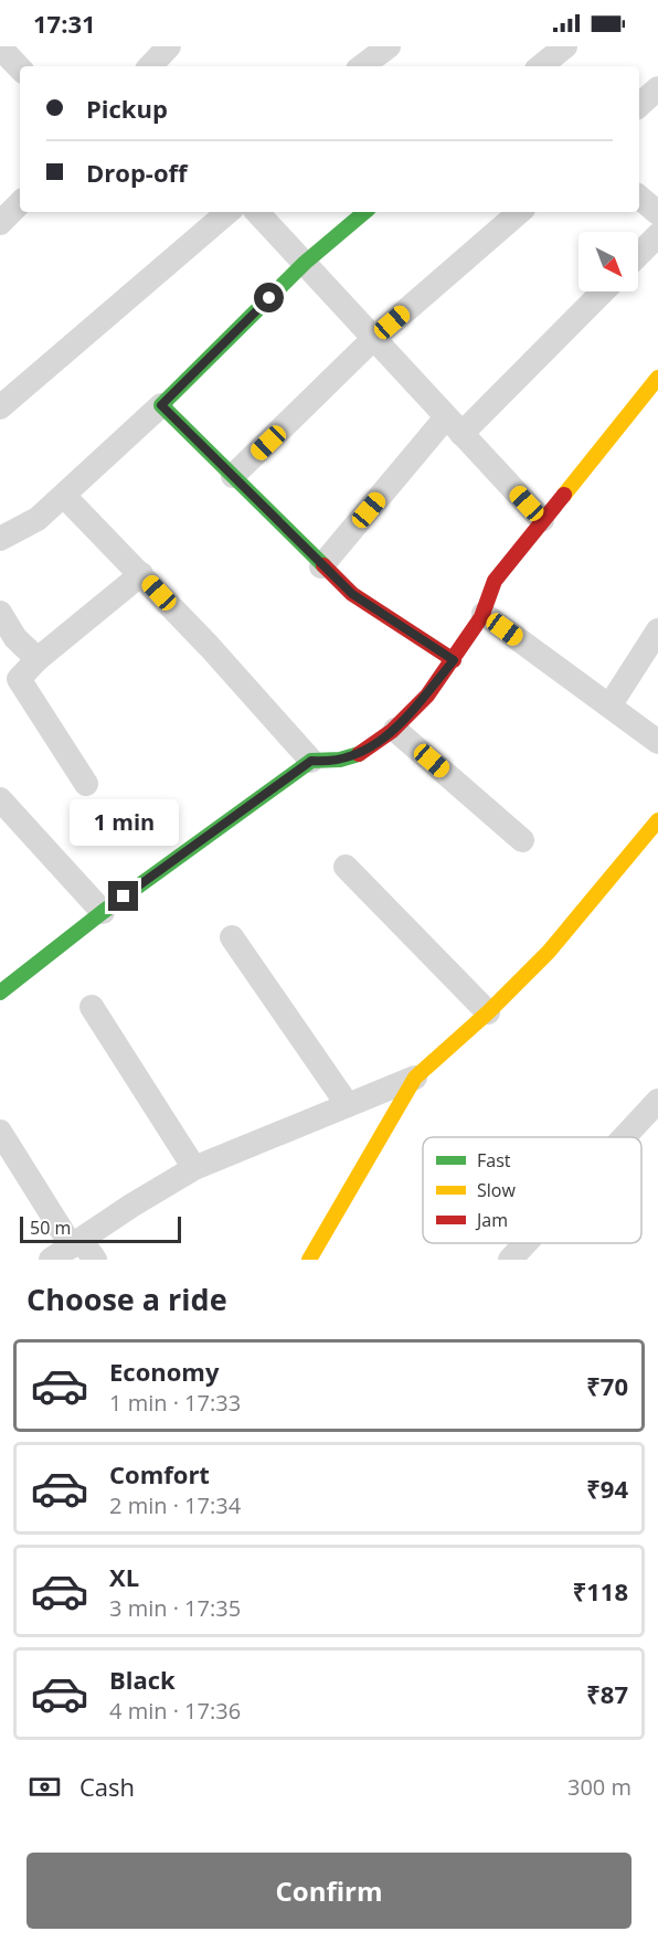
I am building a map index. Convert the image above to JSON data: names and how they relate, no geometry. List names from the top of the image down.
{
  "legend": ["Fast", "Slow", "Jam"],
  "scale_bar": "50 m",
  "north": "bottom right",
  "page": {
    "status": "17:31",
    "banner": ["Pickup", "Drop-off"],
    "bubble": "1 min",
    "scale": "50 m",
    "heading": "Choose a ride",
    "list": [
      {
        "name": "Economy",
        "note": "1 min · 17:33",
        "value": "₹70"
      },
      {
        "name": "Comfort",
        "note": "2 min · 17:34",
        "value": "₹94"
      },
      {
        "name": "XL",
        "note": "3 min · 17:35",
        "value": "₹118"
      },
      {
        "name": "Black",
        "note": "4 min · 17:36",
        "value": "₹87"
      }
    ],
    "pay": ["Cash", "300 m"],
    "buttons": "Confirm"
  }
}
